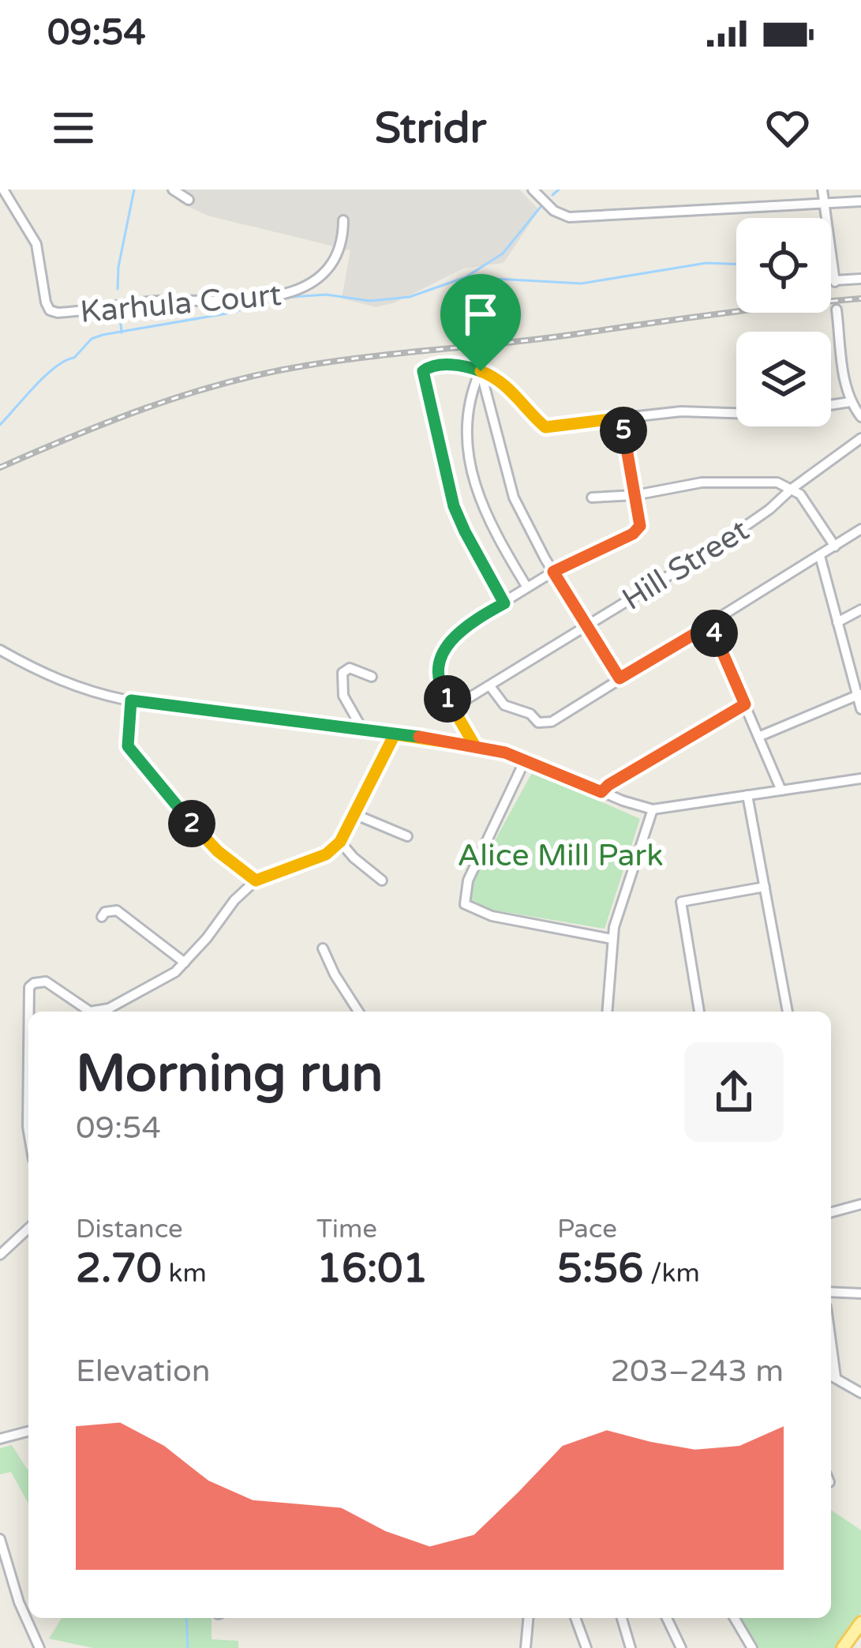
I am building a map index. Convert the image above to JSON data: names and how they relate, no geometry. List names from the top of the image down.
{
  "streets": {
    "street": ["Karhula Court", "Hill Street"]
  },
  "parks": ["Alice Mill Park"],
  "page": {
    "status": "09:54",
    "header": "Stridr",
    "pins": [
      "5",
      "4",
      "1",
      "2"
    ],
    "heading": ["Morning run", "09:54"],
    "stats": [
      ["Distance", "2.70 km"],
      ["Time", "16:01"],
      ["Pace", "5:56 /km"]
    ],
    "chart": ["Elevation", "203–243 m"]
  }
}
